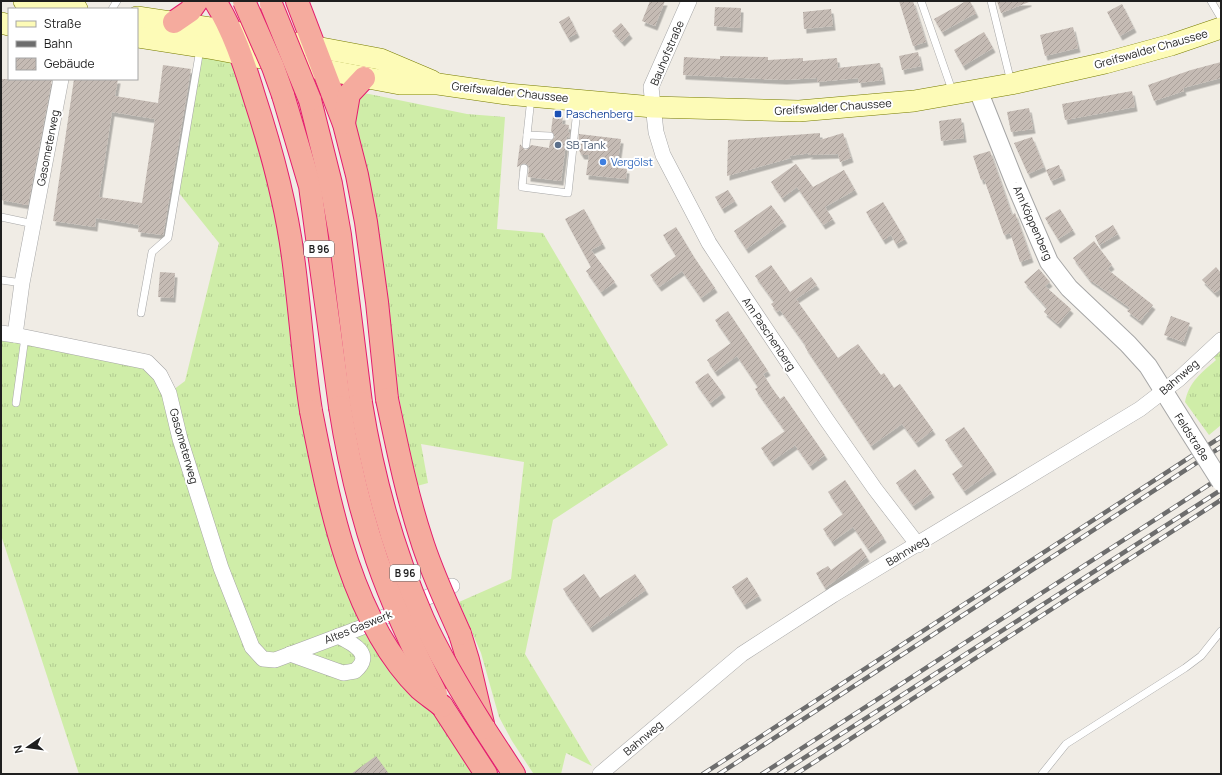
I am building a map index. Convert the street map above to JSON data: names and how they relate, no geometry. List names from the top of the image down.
{
  "streets": {
    "highway": ["B 96"],
    "main road": ["Greifswalder Chaussee"],
    "street": [
      "Bauhofstraße",
      "Gasometerweg",
      "Am Köppenberg",
      "Am Paschenberg",
      "Bahnweg",
      "Feldstraße",
      "Altes Gaswerk"
    ]
  },
  "crossings": [
    ["Greifswalder Chaussee", "Bauhofstraße"],
    ["Greifswalder Chaussee", "Am Köppenberg"],
    ["Greifswalder Chaussee", "Am Paschenberg"],
    ["Bauhofstraße", "Am Paschenberg"],
    ["Gasometerweg", "Altes Gaswerk"],
    ["Am Köppenberg", "Bahnweg"],
    ["Am Köppenberg", "Feldstraße"],
    ["Am Paschenberg", "Bahnweg"],
    ["Bahnweg", "Feldstraße"]
  ],
  "places": {
    "transit": ["Paschenberg"],
    "other": ["SB Tank", "Vergölst"]
  },
  "legend": ["Straße", "Bahn", "Gebäude"],
  "north": "left"
}
